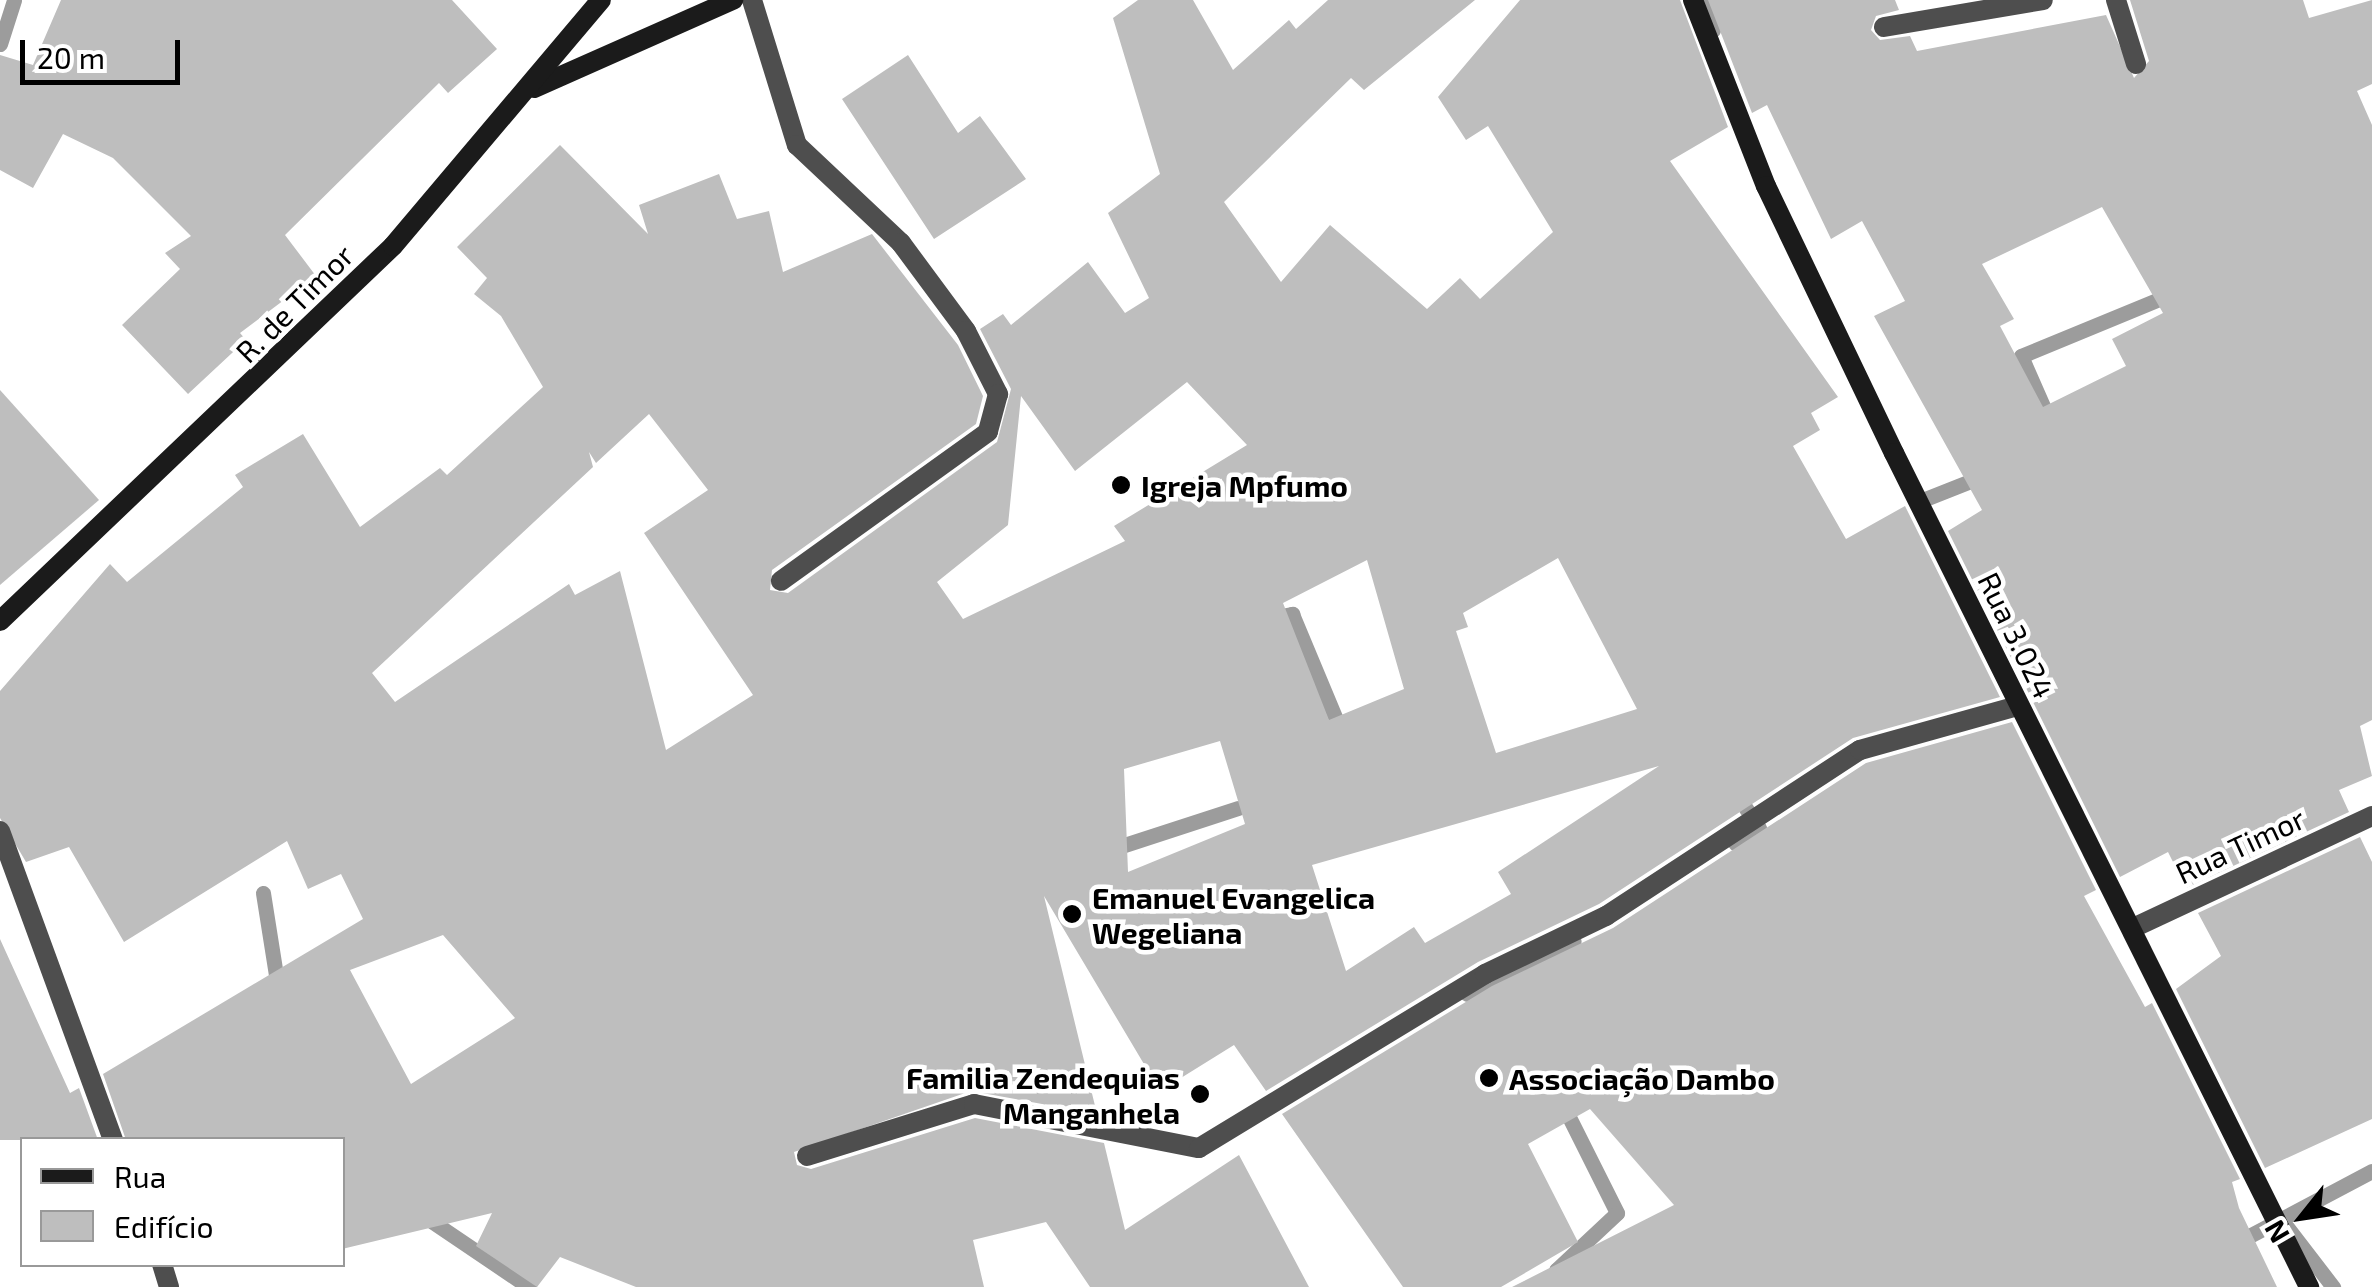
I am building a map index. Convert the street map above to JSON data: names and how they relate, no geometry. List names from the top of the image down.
{
  "streets": {
    "street": ["R. de Timor", "Rua 3.024", "Rua Timor"]
  },
  "crossings": [
    ["Rua 3.024", "Rua Timor"]
  ],
  "places": [
    "Igreja Mpfumo",
    "Emanuel Evangelica Wegeliana",
    "Associação Dambo",
    "Familia Zendequias Manganhela"
  ],
  "legend": ["Rua", "Edifício"],
  "scale_bar": "20 m",
  "north": "bottom left"
}
